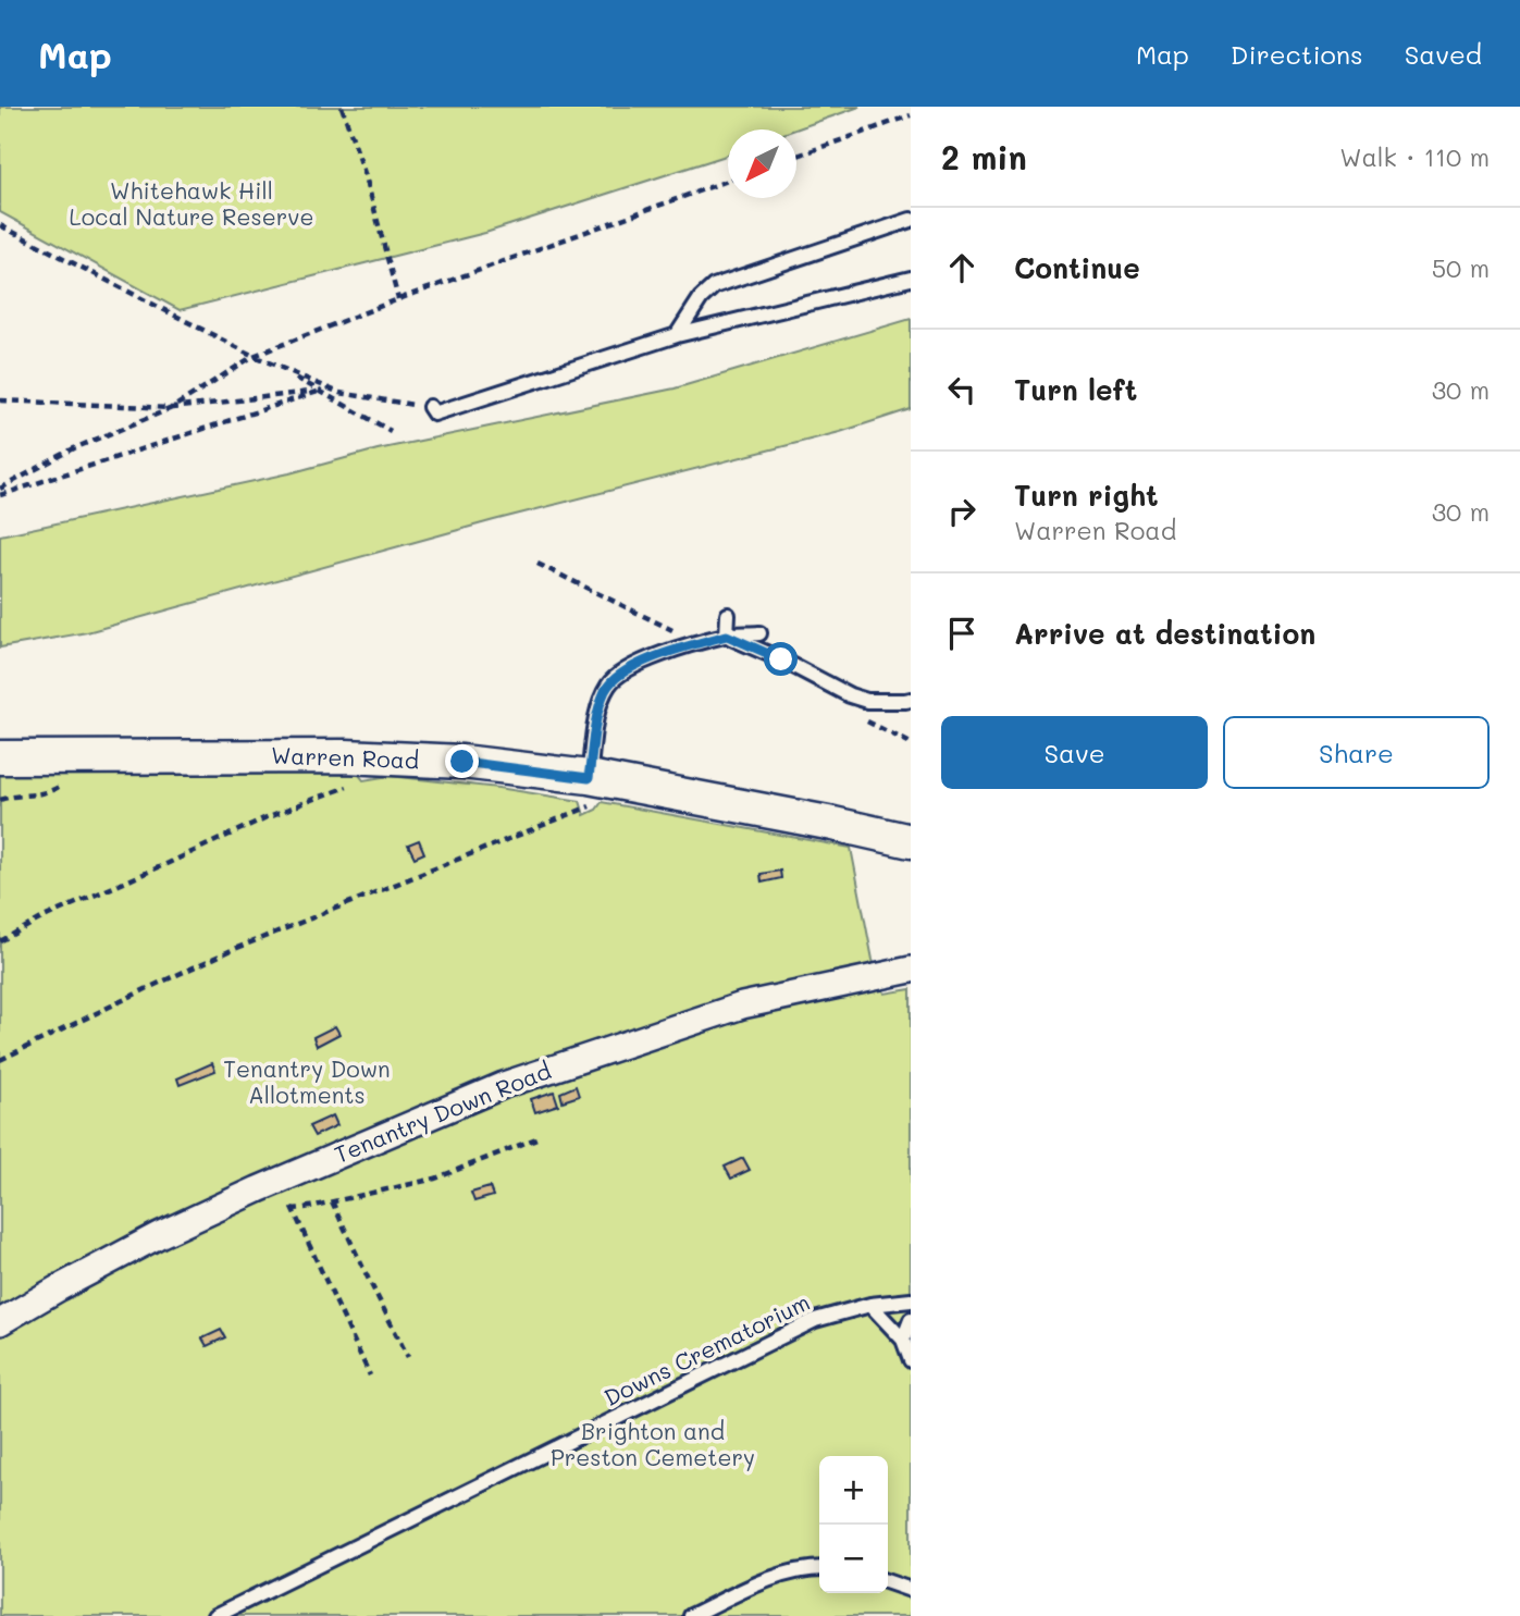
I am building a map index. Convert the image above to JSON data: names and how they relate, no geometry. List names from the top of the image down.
{
  "streets": {
    "street": ["Warren Road", "Tenantry Down Road"],
    "lane": ["Downs Crematorium"]
  },
  "parks": ["Whitehawk Hill Local Nature Reserve", "Tenantry Down Allotments", "Brighton and Preston Cemetery"],
  "north": "bottom left",
  "page": {
    "header": "Map",
    "nav": ["Map", "Directions", "Saved"],
    "heading": ["2 min", "Walk · 110 m"],
    "list": [
      ["Continue", "50 m"],
      ["Turn left", "30 m"],
      ["Turn right", "Warren Road", "30 m"],
      "Arrive at destination"
    ],
    "buttons": ["Save", "Share"],
    "map_buttons": ["+", "−"]
  }
}
